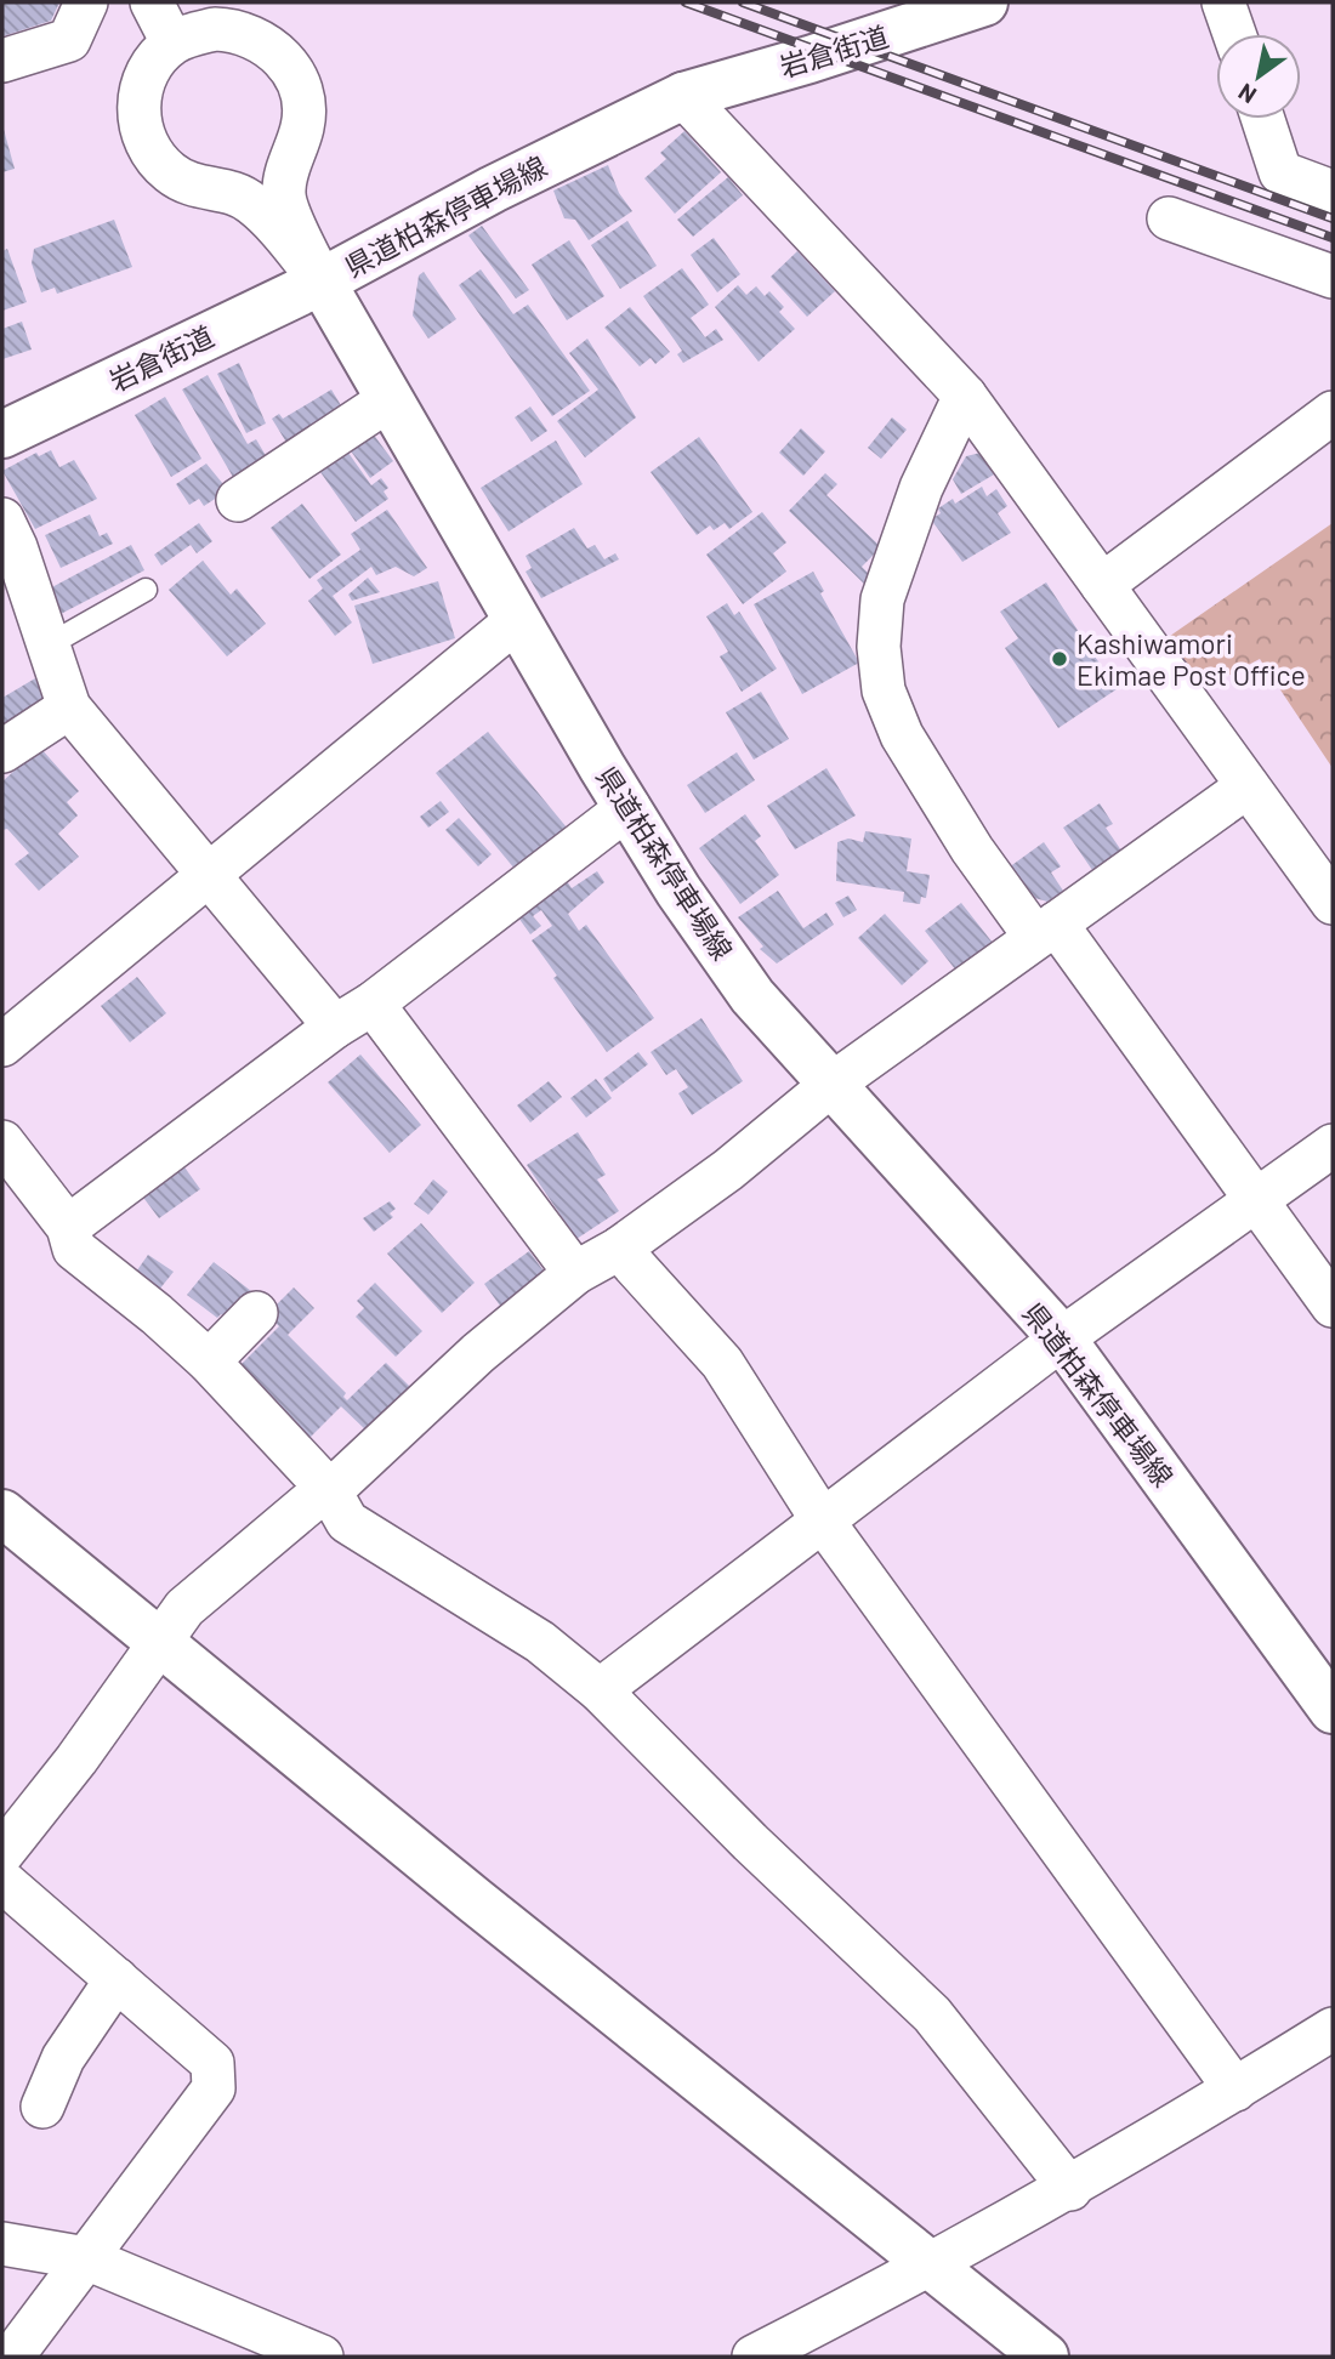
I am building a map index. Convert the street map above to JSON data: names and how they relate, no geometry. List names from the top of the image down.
{
  "streets": {
    "main road": ["岩倉街道", "県道柏森停車場線"]
  },
  "crossings": [
    ["岩倉街道", "県道柏森停車場線"]
  ],
  "places": ["Kashiwamori Ekimae Post Office"],
  "north": "bottom left"
}
